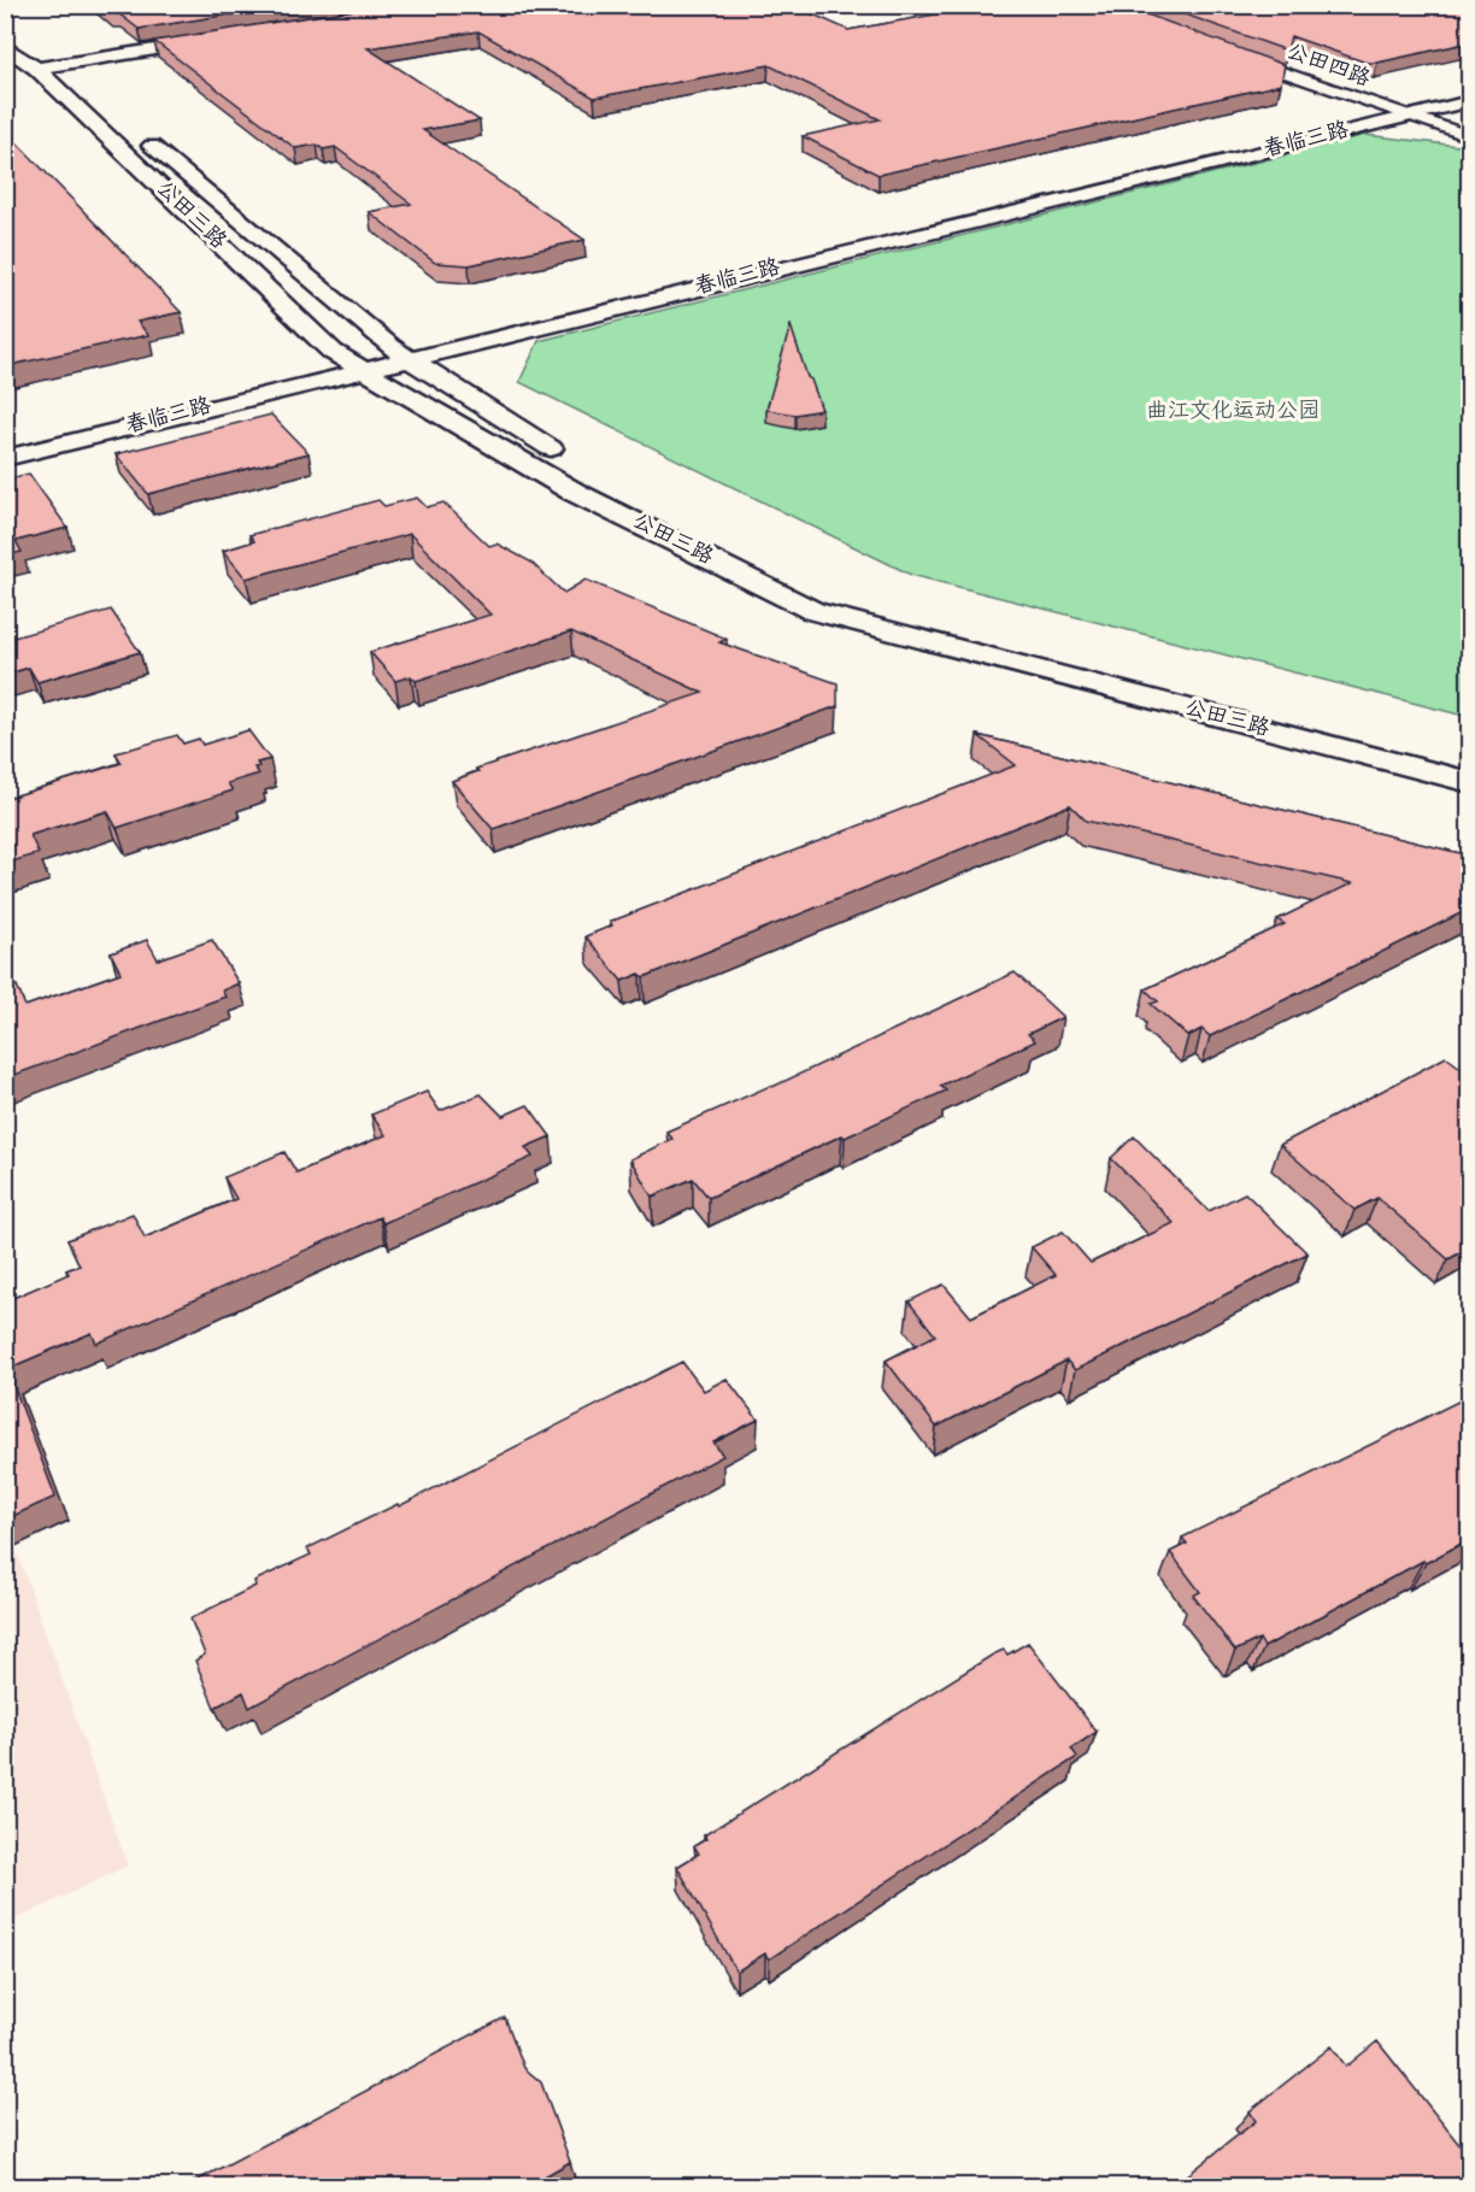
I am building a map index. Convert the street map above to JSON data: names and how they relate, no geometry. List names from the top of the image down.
{
  "streets": {
    "street": ["公田四路", "春临三路", "公田三路"]
  },
  "crossings": [
    ["公田四路", "春临三路"],
    ["春临三路", "公田三路"]
  ],
  "parks": ["曲江文化运动公园"]
}
